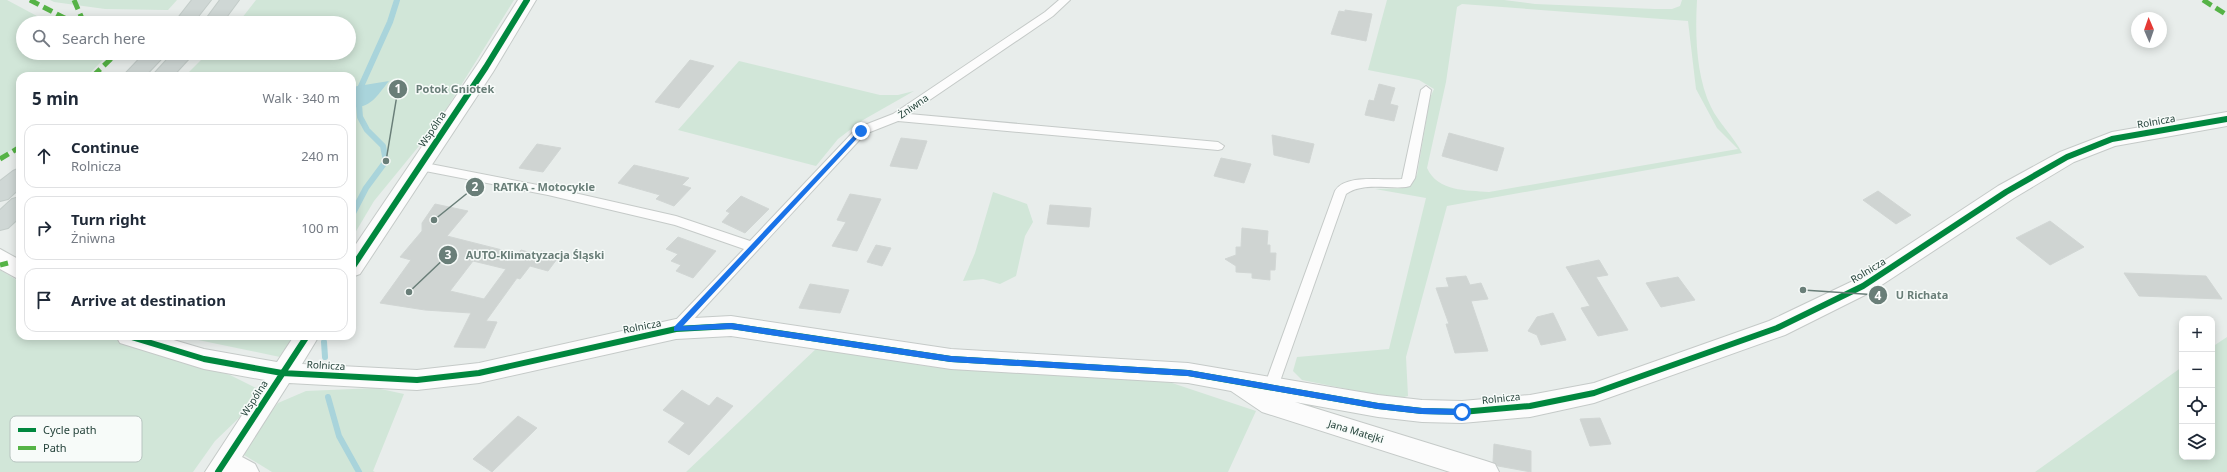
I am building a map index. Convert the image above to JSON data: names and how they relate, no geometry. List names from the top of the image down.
{
  "streets": {
    "street": ["Rolnicza", "Wspólna", "Jana Matejki"],
    "lane": ["Żniwna"]
  },
  "crossings": [
    ["Żniwna", "Rolnicza"],
    ["Rolnicza", "Wspólna"],
    ["Rolnicza", "Jana Matejki"]
  ],
  "places": [
    "Potok Gniotek",
    "RATKA - Motocykle",
    "U Richata",
    "AUTO-Klimatyzacja Śląski"
  ],
  "legend": ["Cycle path", "Path"],
  "north": "top",
  "page": {
    "search": "Search here",
    "heading": ["5 min", "Walk · 340 m"],
    "list": [
      ["Continue", "Rolnicza", "240 m"],
      ["Turn right", "Żniwna", "100 m"],
      "Arrive at destination"
    ],
    "map_buttons": ["+", "−"]
  }
}
